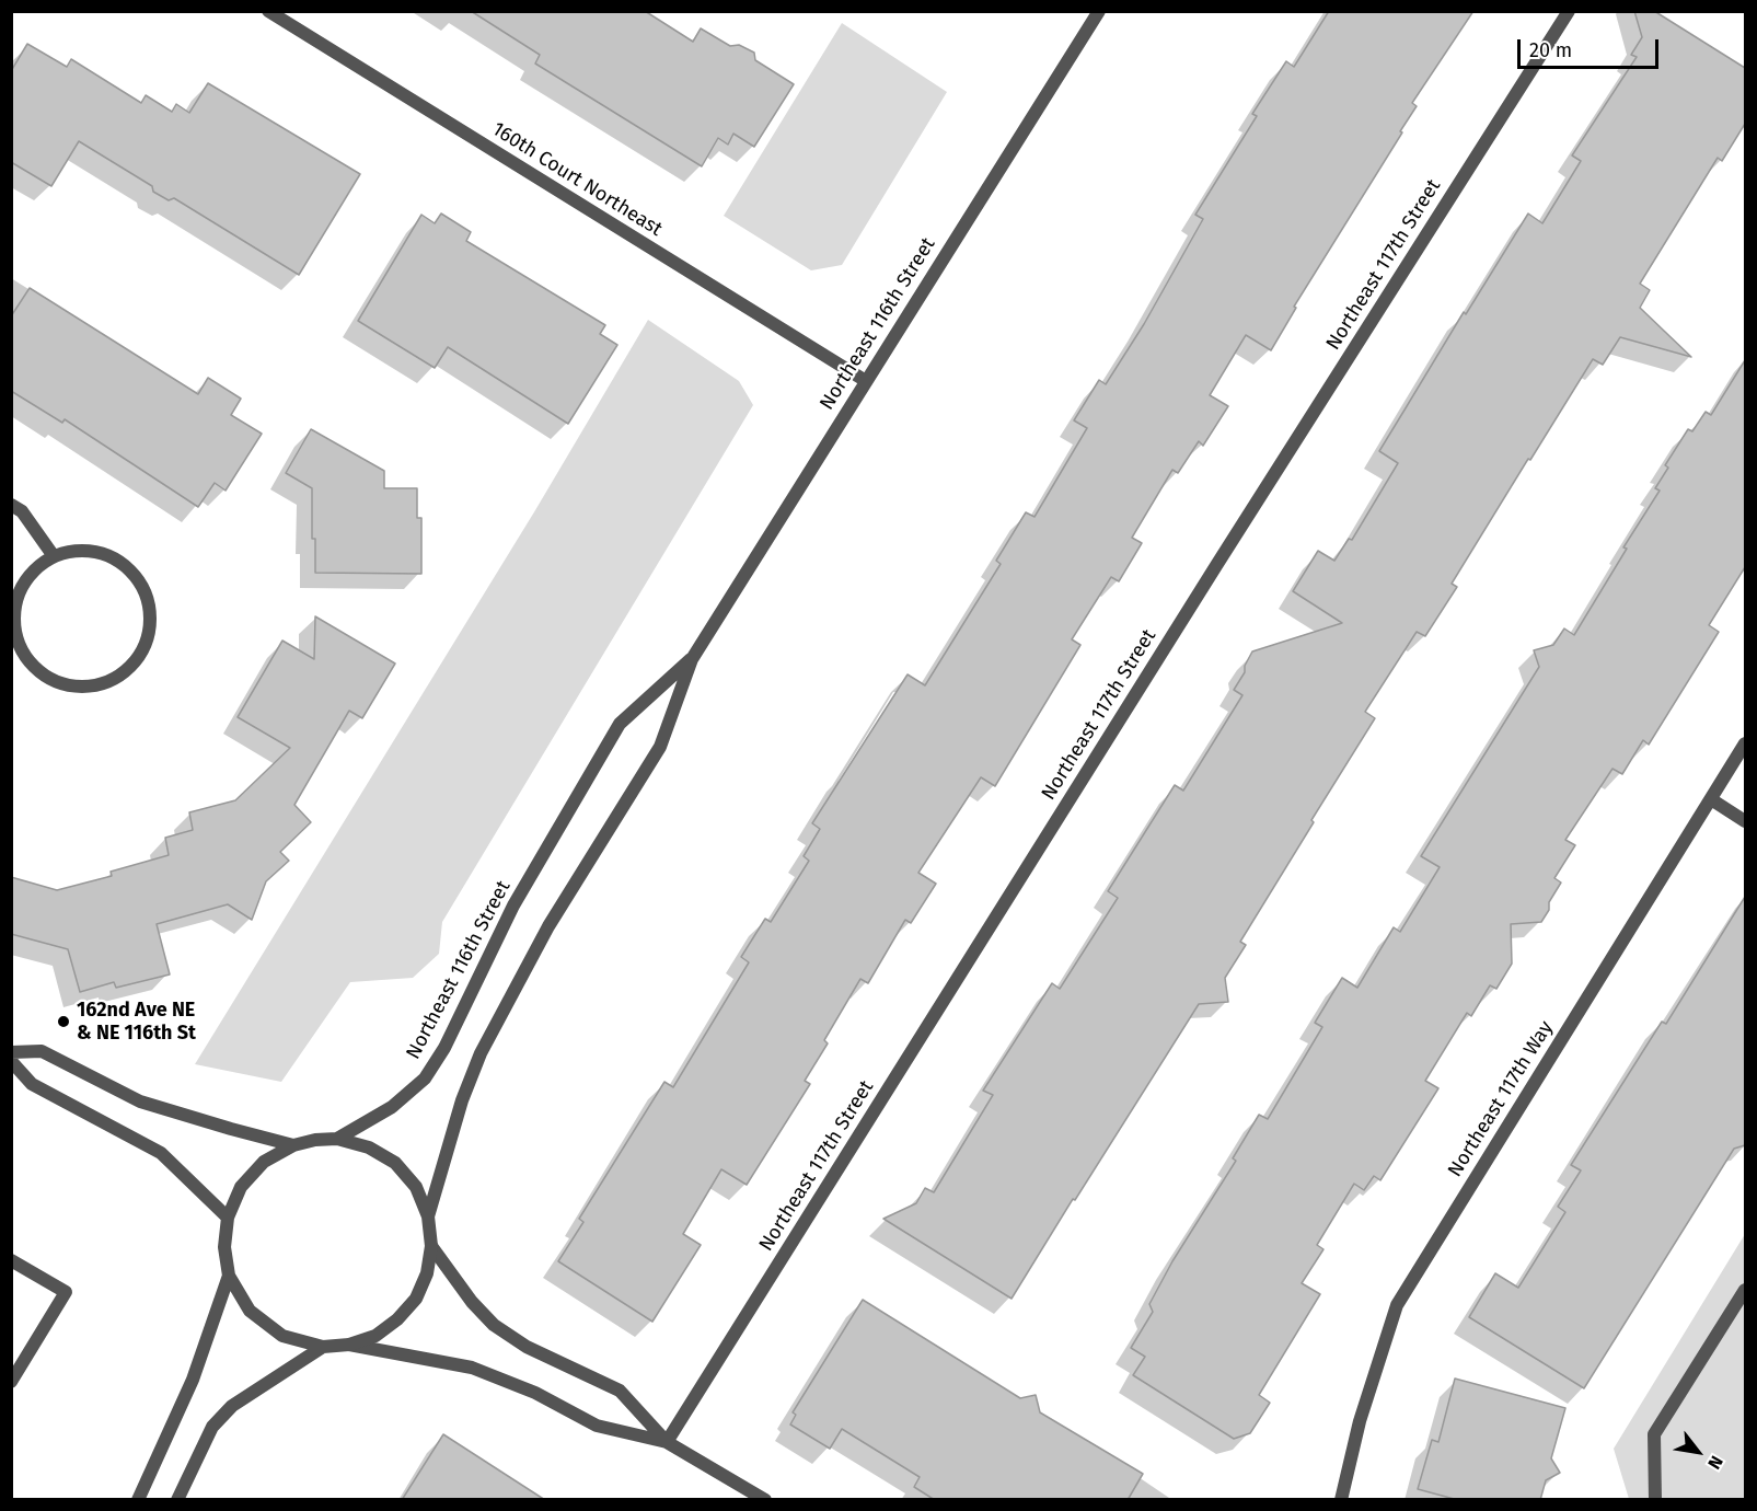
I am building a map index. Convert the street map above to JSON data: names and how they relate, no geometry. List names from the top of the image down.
{
  "streets": {
    "street": [
      "160th Court Northeast",
      "Northeast 117th Street",
      "Northeast 116th Street",
      "Northeast 117th Way"
    ]
  },
  "crossings": [
    ["160th Court Northeast", "Northeast 116th Street"]
  ],
  "places": ["162nd Ave NE & NE 116th St"],
  "scale_bar": "20 m",
  "north": "bottom right"
}
